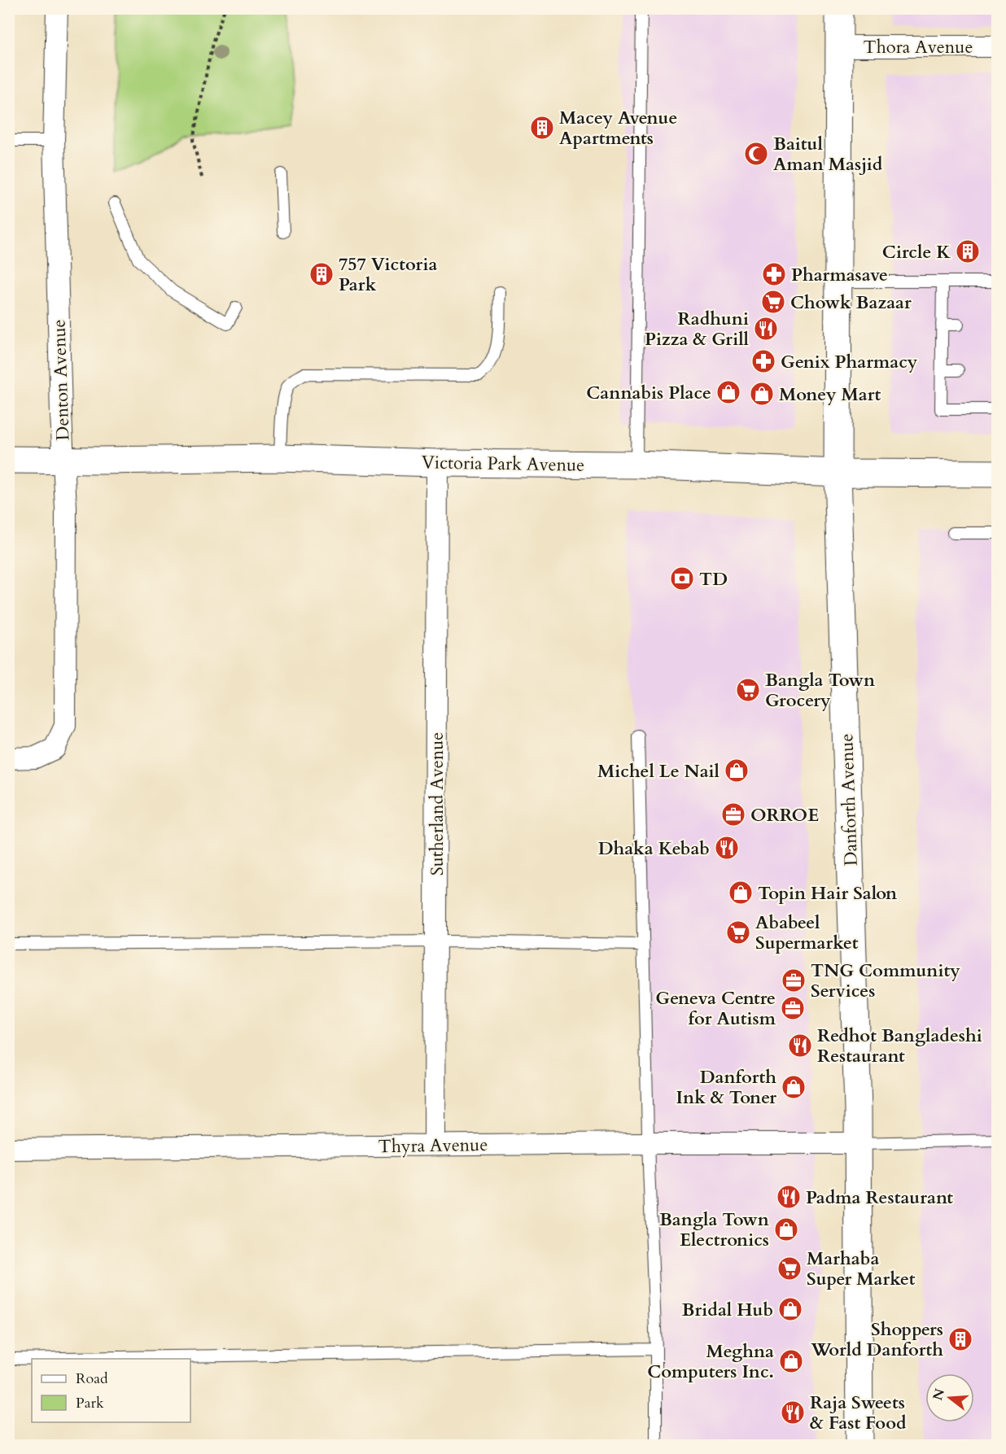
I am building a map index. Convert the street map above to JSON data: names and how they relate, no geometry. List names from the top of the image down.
{
  "streets": {
    "main road": ["Victoria Park Avenue", "Danforth Avenue"],
    "street": [
      "Thora Avenue",
      "Denton Avenue",
      "Sutherland Avenue",
      "Thyra Avenue"
    ]
  },
  "crossings": [
    ["Thora Avenue", "Danforth Avenue"],
    ["Denton Avenue", "Victoria Park Avenue"],
    ["Victoria Park Avenue", "Danforth Avenue"],
    ["Victoria Park Avenue", "Sutherland Avenue"],
    ["Danforth Avenue", "Thyra Avenue"],
    ["Sutherland Avenue", "Thyra Avenue"]
  ],
  "places": {
    "building": [
      "Macey Avenue Apartments",
      "Circle K",
      "757 Victoria Park",
      "Shoppers World Danforth"
    ],
    "mosque": ["Baitul Aman Masjid"],
    "pharmacy": ["Pharmasave", "Genix Pharmacy"],
    "supermarket": [
      "Chowk Bazaar",
      "Bangla Town Grocery",
      "Ababeel Supermarket",
      "Marhaba Super Market"
    ],
    "restaurant": [
      "Radhuni Pizza & Grill",
      "Dhaka Kebab",
      "Redhot Bangladeshi Restaurant",
      "Padma Restaurant",
      "Raja Sweets & Fast Food"
    ],
    "shop": [
      "Cannabis Place",
      "Money Mart",
      "Michel Le Nail",
      "Topin Hair Salon",
      "Danforth Ink & Toner",
      "Bangla Town Electronics",
      "Bridal Hub",
      "Meghna Computers Inc."
    ],
    "bank": ["TD"],
    "office": ["ORROE", "TNG Community Services", "Geneva Centre for Autism"]
  },
  "legend": ["Road", "Park"],
  "north": "left"
}
